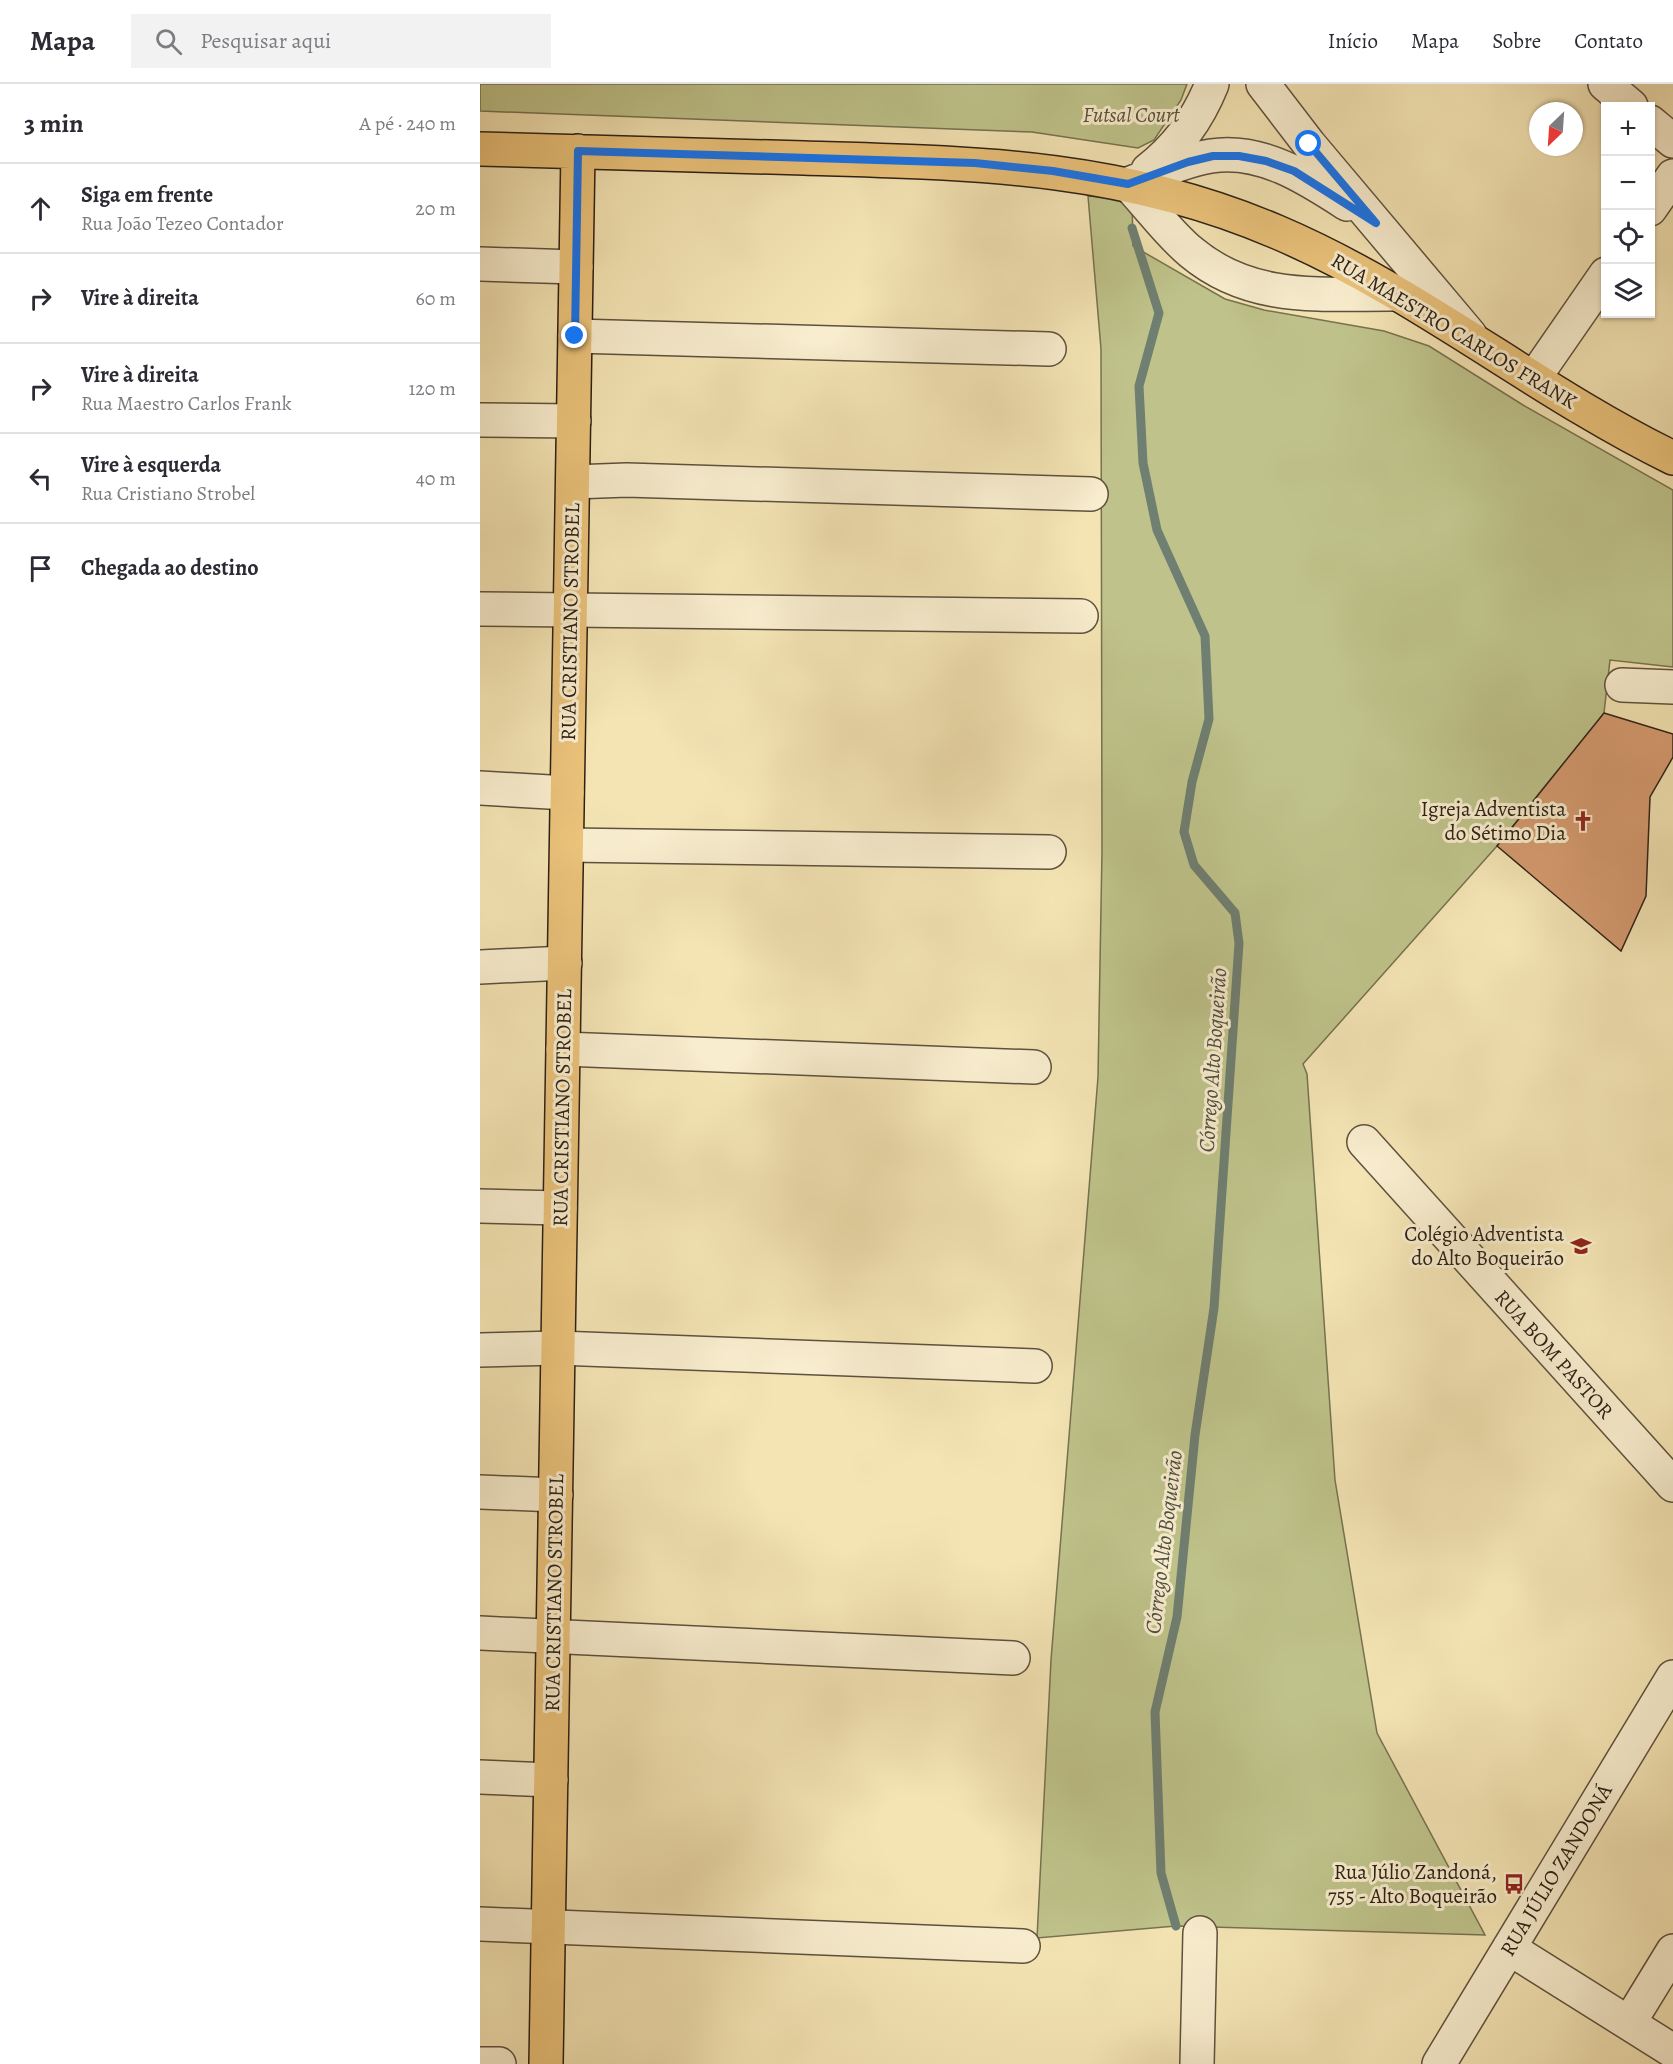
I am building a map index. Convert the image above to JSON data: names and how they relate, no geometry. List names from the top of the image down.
{
  "streets": {
    "main road": ["RUA MAESTRO CARLOS FRANK", "RUA CRISTIANO STROBEL"],
    "street": ["RUA BOM PASTOR", "RUA JÚLIO ZANDONÁ"]
  },
  "crossings": [
    ["RUA MAESTRO CARLOS FRANK", "RUA CRISTIANO STROBEL"]
  ],
  "water": ["Córrego Alto Boqueirão"],
  "parks": ["Futsal Court"],
  "places": {
    "church": ["Igreja Adventista do Sétimo Dia"],
    "school or university": ["Colégio Adventista do Alto Boqueirão"],
    "bus stop": ["Rua Júlio Zandoná, 755 - Alto Boqueirão"]
  },
  "north": "bottom left",
  "page": {
    "header": "Mapa",
    "search": "Pesquisar aqui",
    "nav": [
      "Início",
      "Mapa",
      "Sobre",
      "Contato"
    ],
    "heading": ["3 min", "A pé · 240 m"],
    "map_buttons": ["+", "−"],
    "list": [
      ["Siga em frente", "Rua João Tezeo Contador", "20 m"],
      ["Vire à direita", "60 m"],
      ["Vire à direita", "Rua Maestro Carlos Frank", "120 m"],
      ["Vire à esquerda", "Rua Cristiano Strobel", "40 m"],
      "Chegada ao destino"
    ]
  }
}
